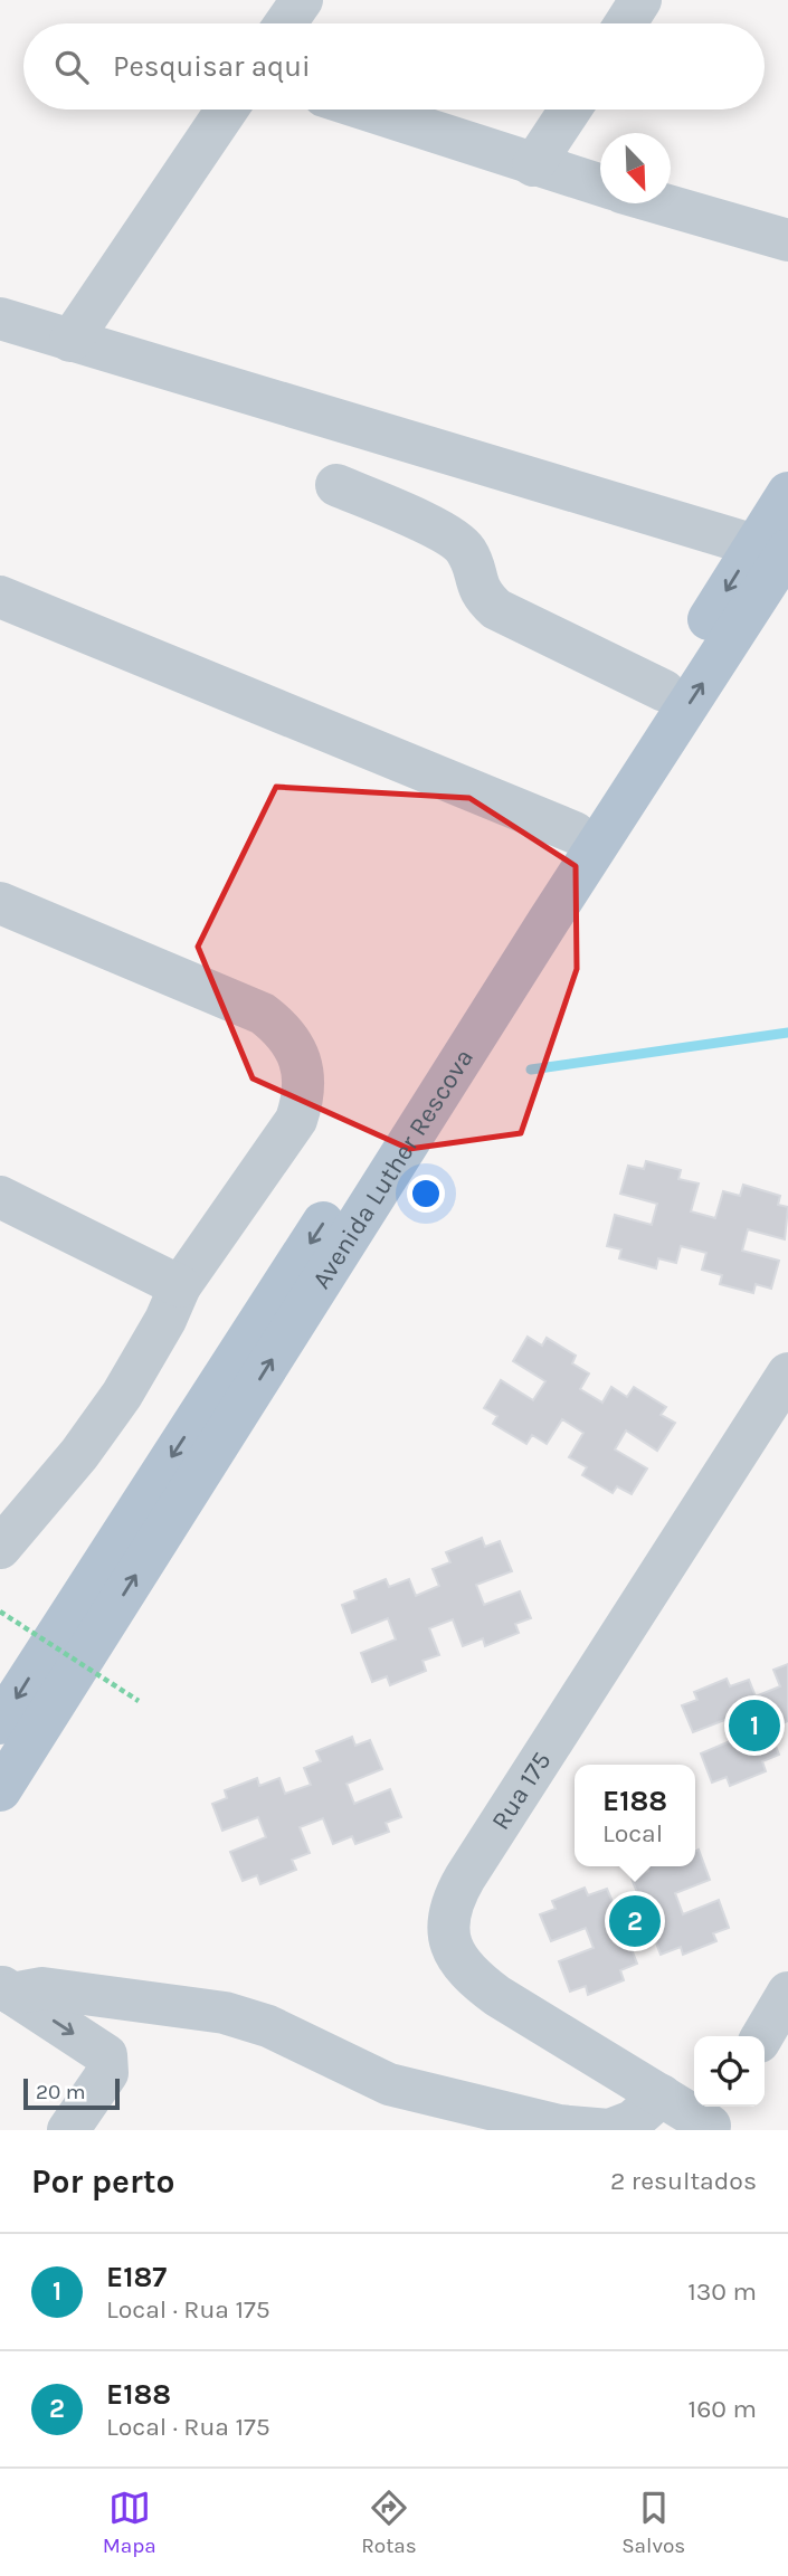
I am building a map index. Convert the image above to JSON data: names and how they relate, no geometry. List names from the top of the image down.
{
  "streets": {
    "main road": ["Avenida Luther Rescova"],
    "street": ["Rua 175"]
  },
  "scale_bar": "20 m",
  "north": "bottom right",
  "page": {
    "search": "Pesquisar aqui",
    "pins": ["1", "2"],
    "popup": ["E188", "Local"],
    "scale": "20 m",
    "heading": ["Por perto", "2 resultados"],
    "list": [
      {
        "mark": "1",
        "name": "E187",
        "note": "Local · Rua 175",
        "value": "130 m"
      },
      {
        "mark": "2",
        "name": "E188",
        "note": "Local · Rua 175",
        "value": "160 m"
      }
    ],
    "nav": ["Mapa", "Rotas", "Salvos"]
  }
}
